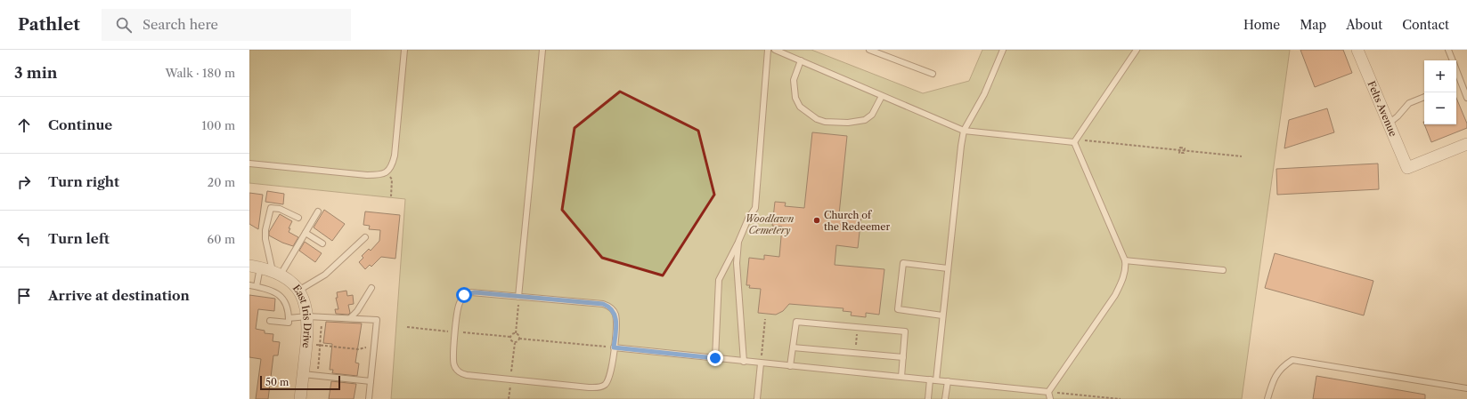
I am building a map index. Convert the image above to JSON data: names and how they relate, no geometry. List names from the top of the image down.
{
  "streets": {
    "street": ["Felts Avenue", "East Iris Drive"]
  },
  "parks": ["Woodlawn Cemetery"],
  "places": ["Church of the Redeemer"],
  "scale_bar": "50 m",
  "page": {
    "header": "Pathlet",
    "search": "Search here",
    "nav": [
      "Home",
      "Map",
      "About",
      "Contact"
    ],
    "heading": ["3 min", "Walk · 180 m"],
    "map_buttons": ["+", "−"],
    "list": [
      ["Continue", "100 m"],
      ["Turn right", "20 m"],
      ["Turn left", "60 m"],
      "Arrive at destination"
    ],
    "scale": "50 m"
  }
}
